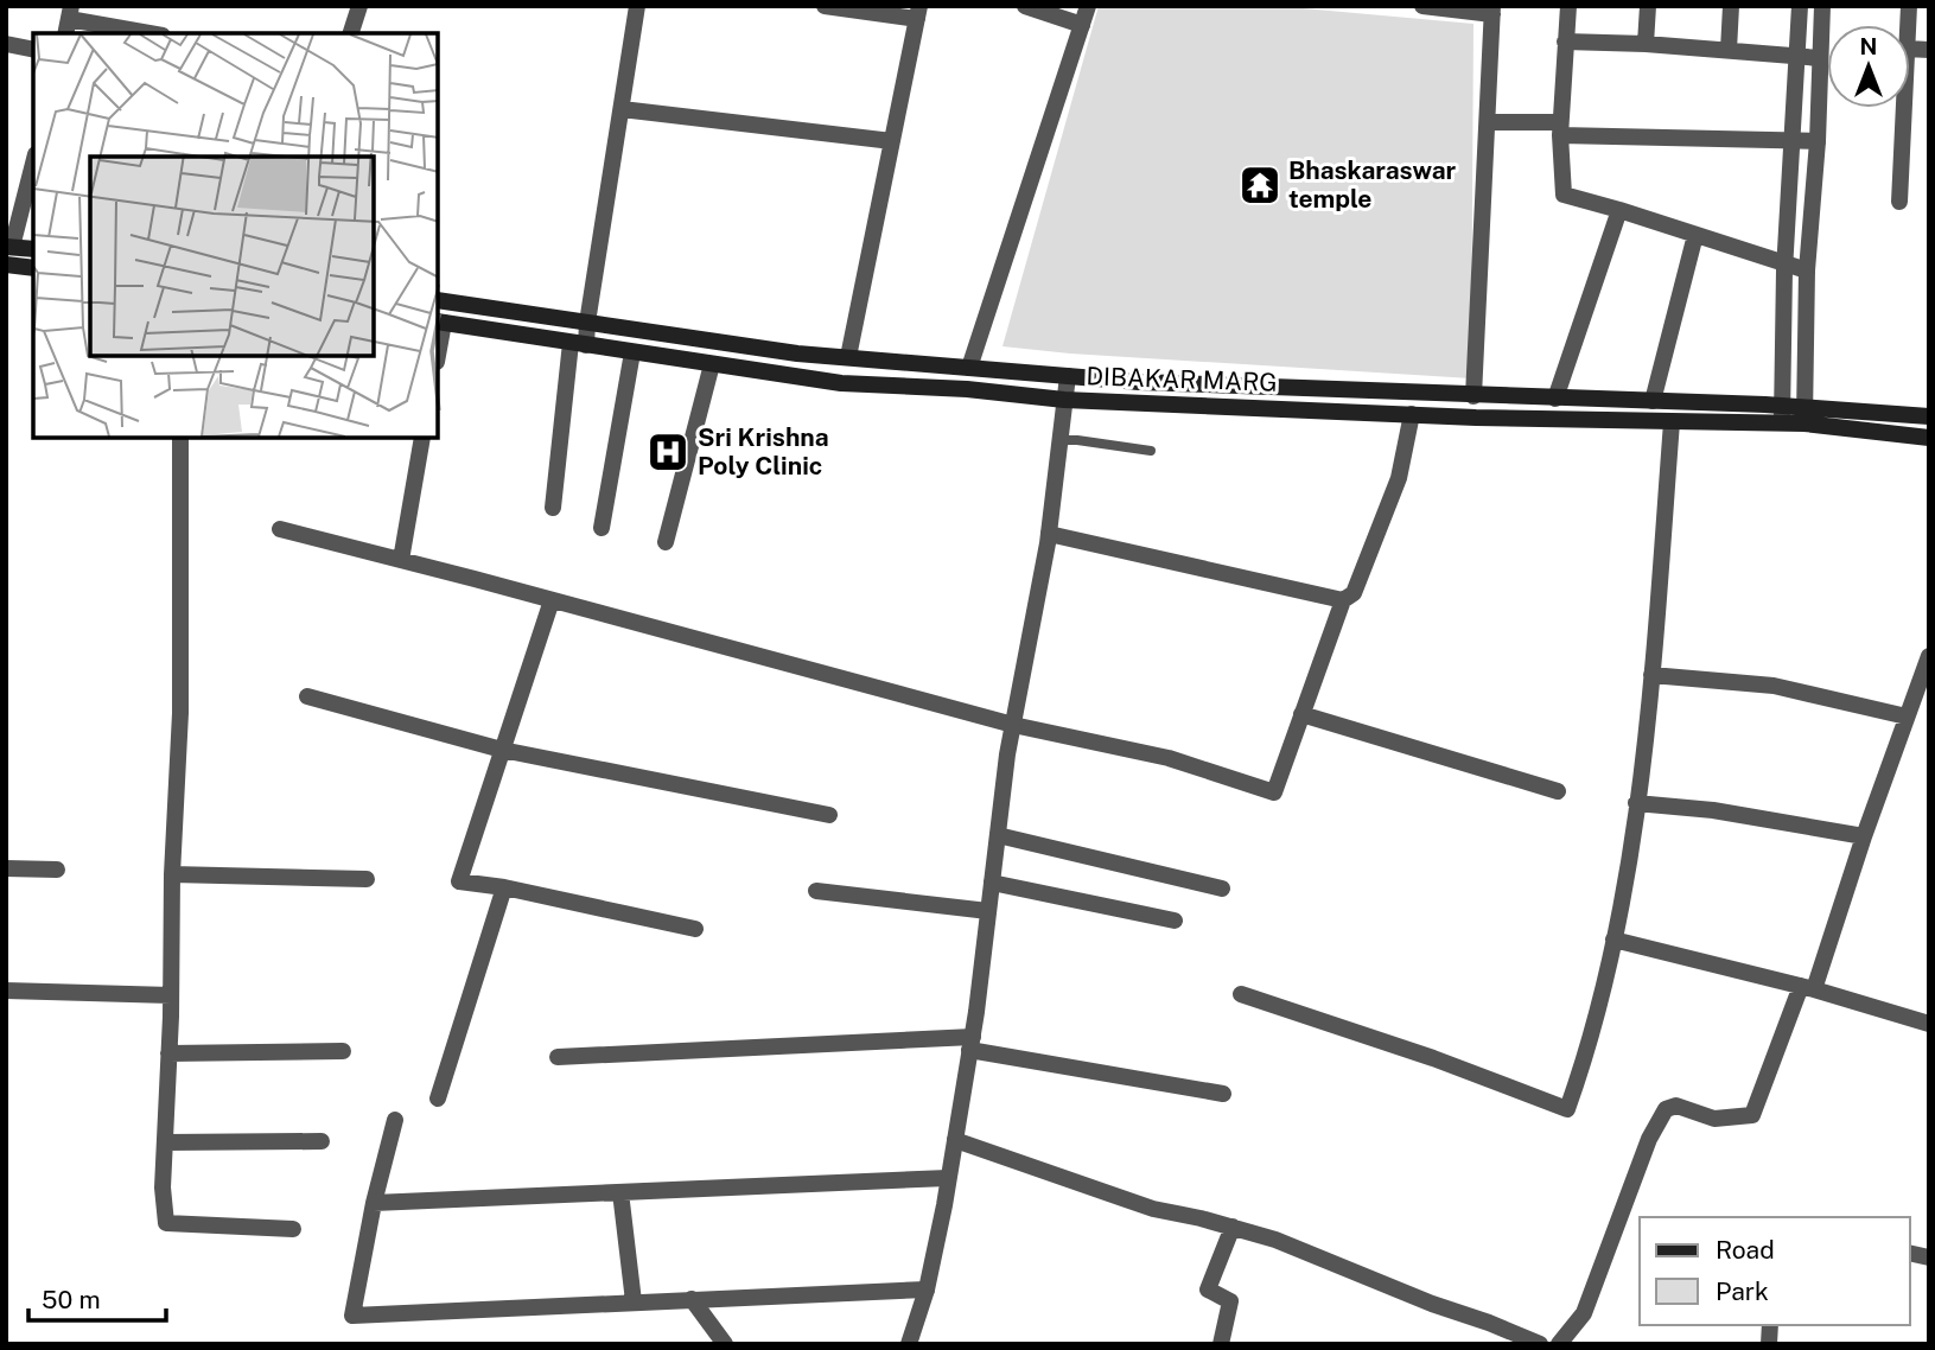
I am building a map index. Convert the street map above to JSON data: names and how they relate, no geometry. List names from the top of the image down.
{
  "streets": {
    "main road": ["DIBAKAR MARG"]
  },
  "places": {
    "temple": ["Bhaskaraswar temple"],
    "hospital": ["Sri Krishna Poly Clinic"]
  },
  "legend": ["Road", "Park"],
  "scale_bar": "50 m",
  "north": "top"
}
